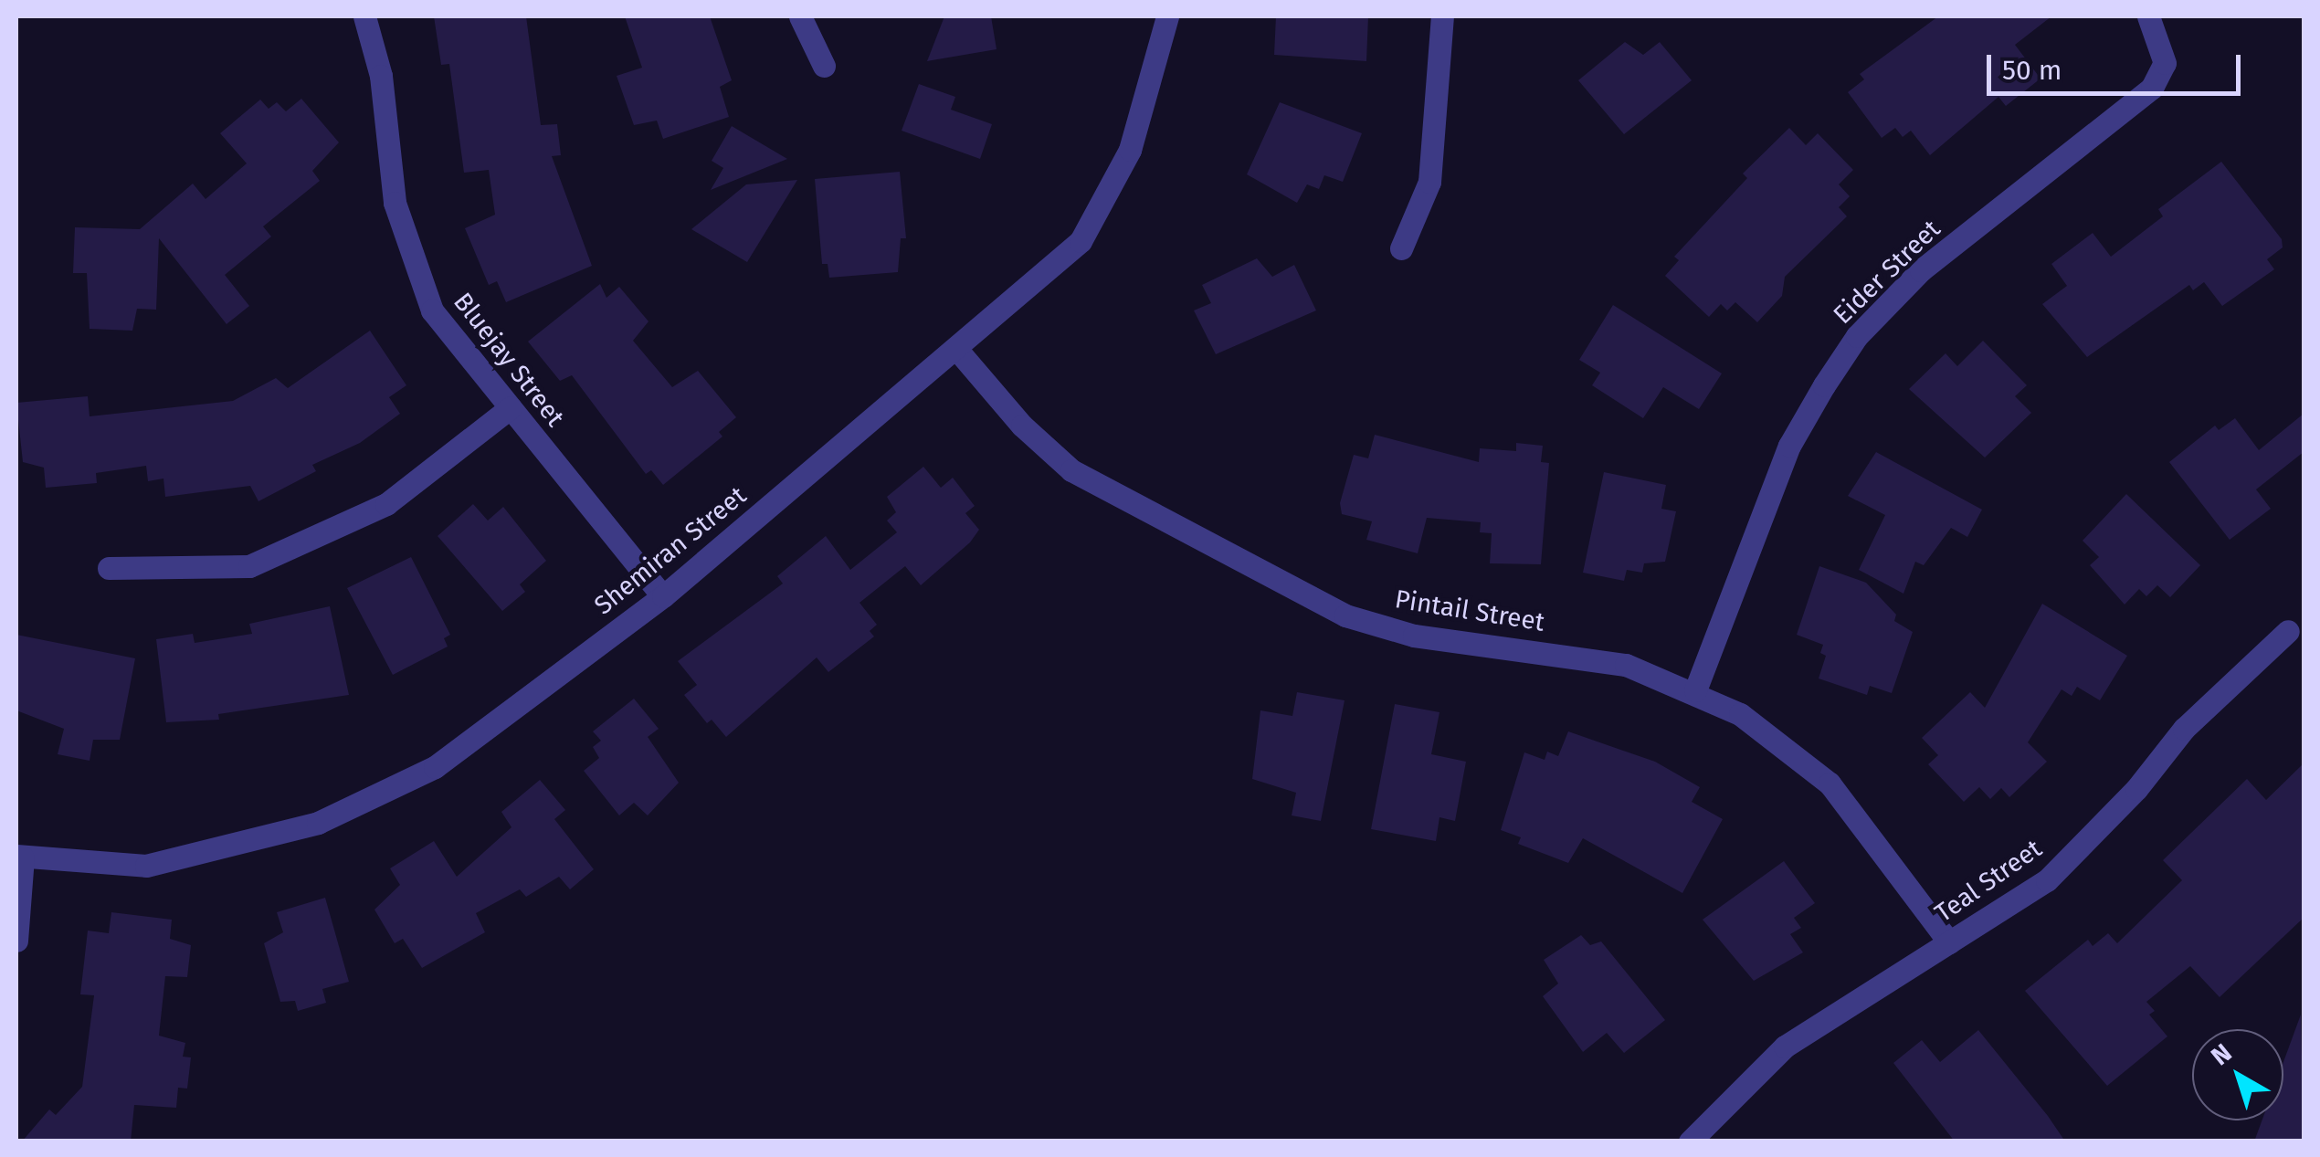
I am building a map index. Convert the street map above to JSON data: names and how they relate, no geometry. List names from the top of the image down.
{
  "streets": {
    "street": [
      "Eider Street",
      "Bluejay Street",
      "Shemiran Street",
      "Pintail Street",
      "Teal Street"
    ]
  },
  "crossings": [
    ["Eider Street", "Pintail Street"],
    ["Bluejay Street", "Shemiran Street"],
    ["Shemiran Street", "Pintail Street"],
    ["Pintail Street", "Teal Street"]
  ],
  "scale_bar": "50 m",
  "north": "top left"
}
